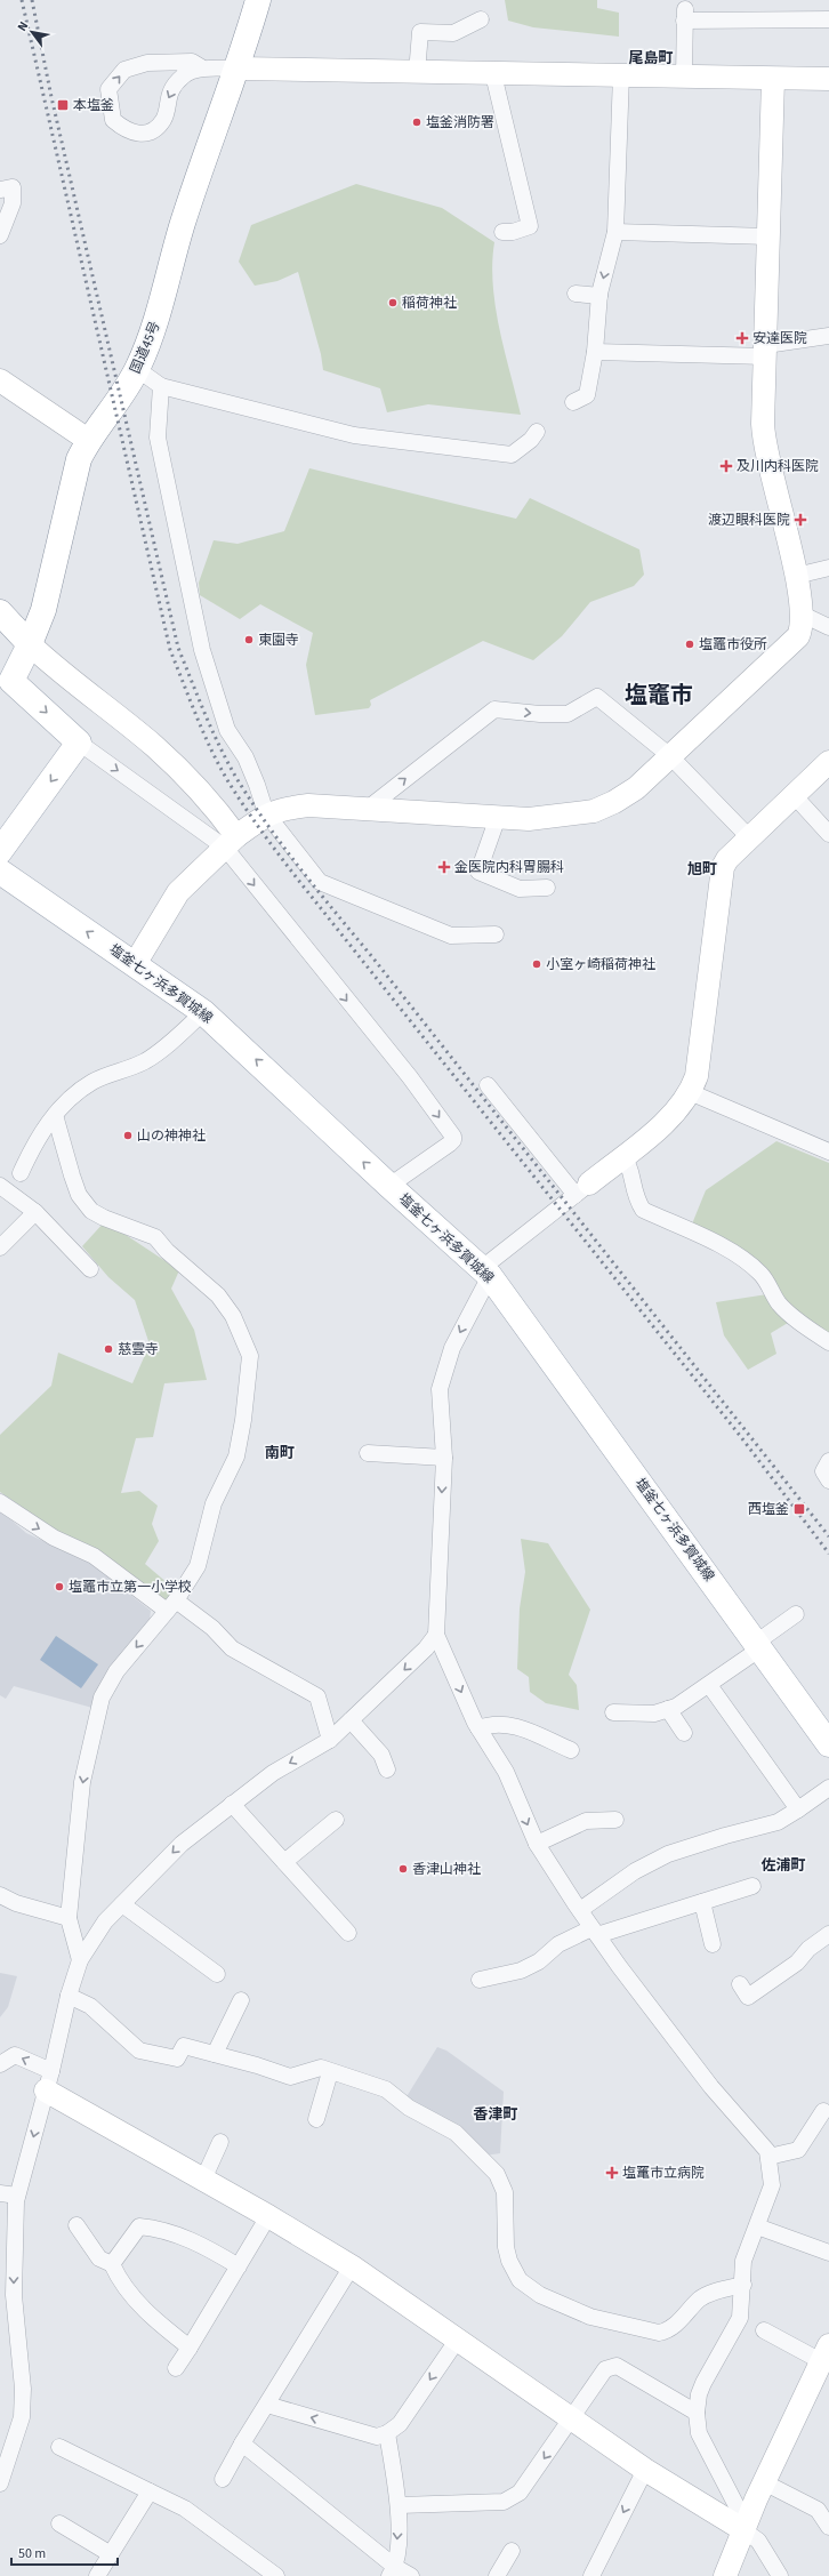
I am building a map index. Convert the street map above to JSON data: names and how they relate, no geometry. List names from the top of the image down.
{
  "streets": {
    "main road": ["国道45号", "塩釜七ヶ浜多賀城線"]
  },
  "districts": [
    "尾島町",
    "塩竈市",
    "旭町",
    "南町",
    "佐浦町",
    "香津町"
  ],
  "places": {
    "transit": ["本塩釜", "西塩釜"],
    "other": [
      "塩釜消防署",
      "稲荷神社",
      "東園寺",
      "塩竈市役所",
      "小室ヶ崎稲荷神社",
      "山の神神社",
      "慈雲寺",
      "塩竈市立第一小学校",
      "香津山神社"
    ],
    "health": [
      "安達医院",
      "及川内科医院",
      "渡辺眼科医院",
      "金医院内科胃腸科",
      "塩竃市立病院"
    ]
  },
  "scale_bar": "50 m",
  "north": "top left"
}
